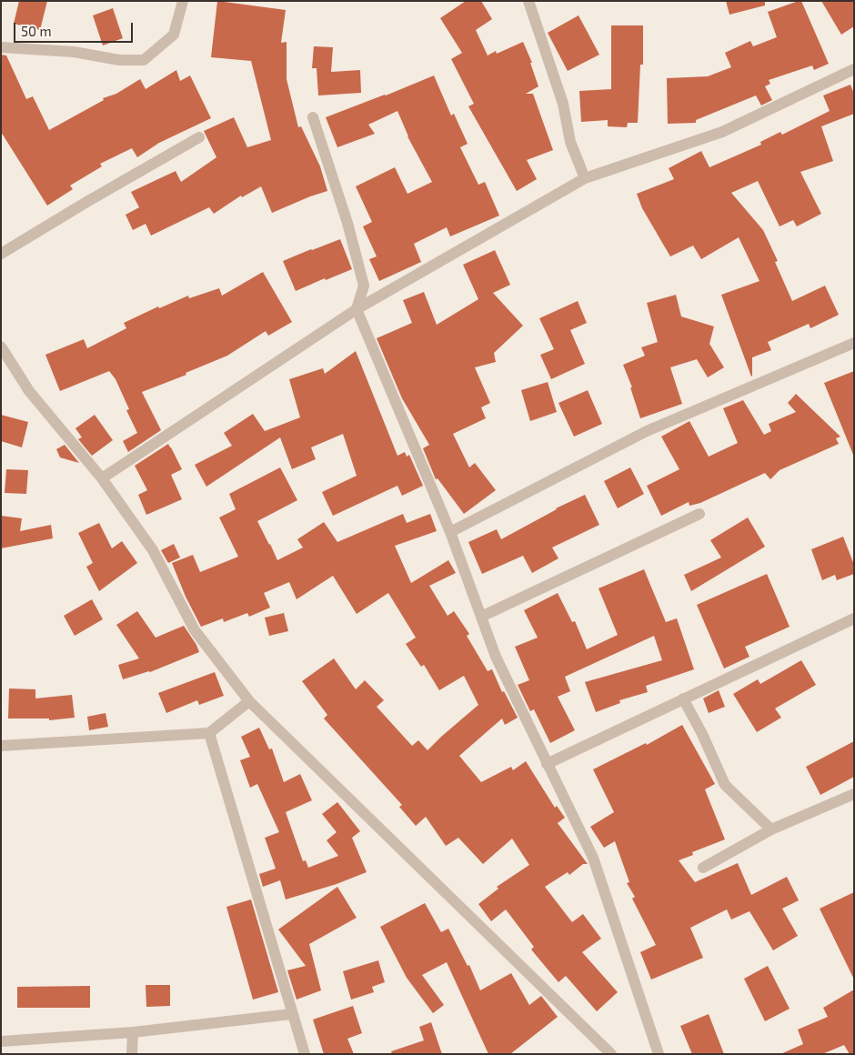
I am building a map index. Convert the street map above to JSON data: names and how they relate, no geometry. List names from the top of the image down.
{
  "scale_bar": "50 m"
}
